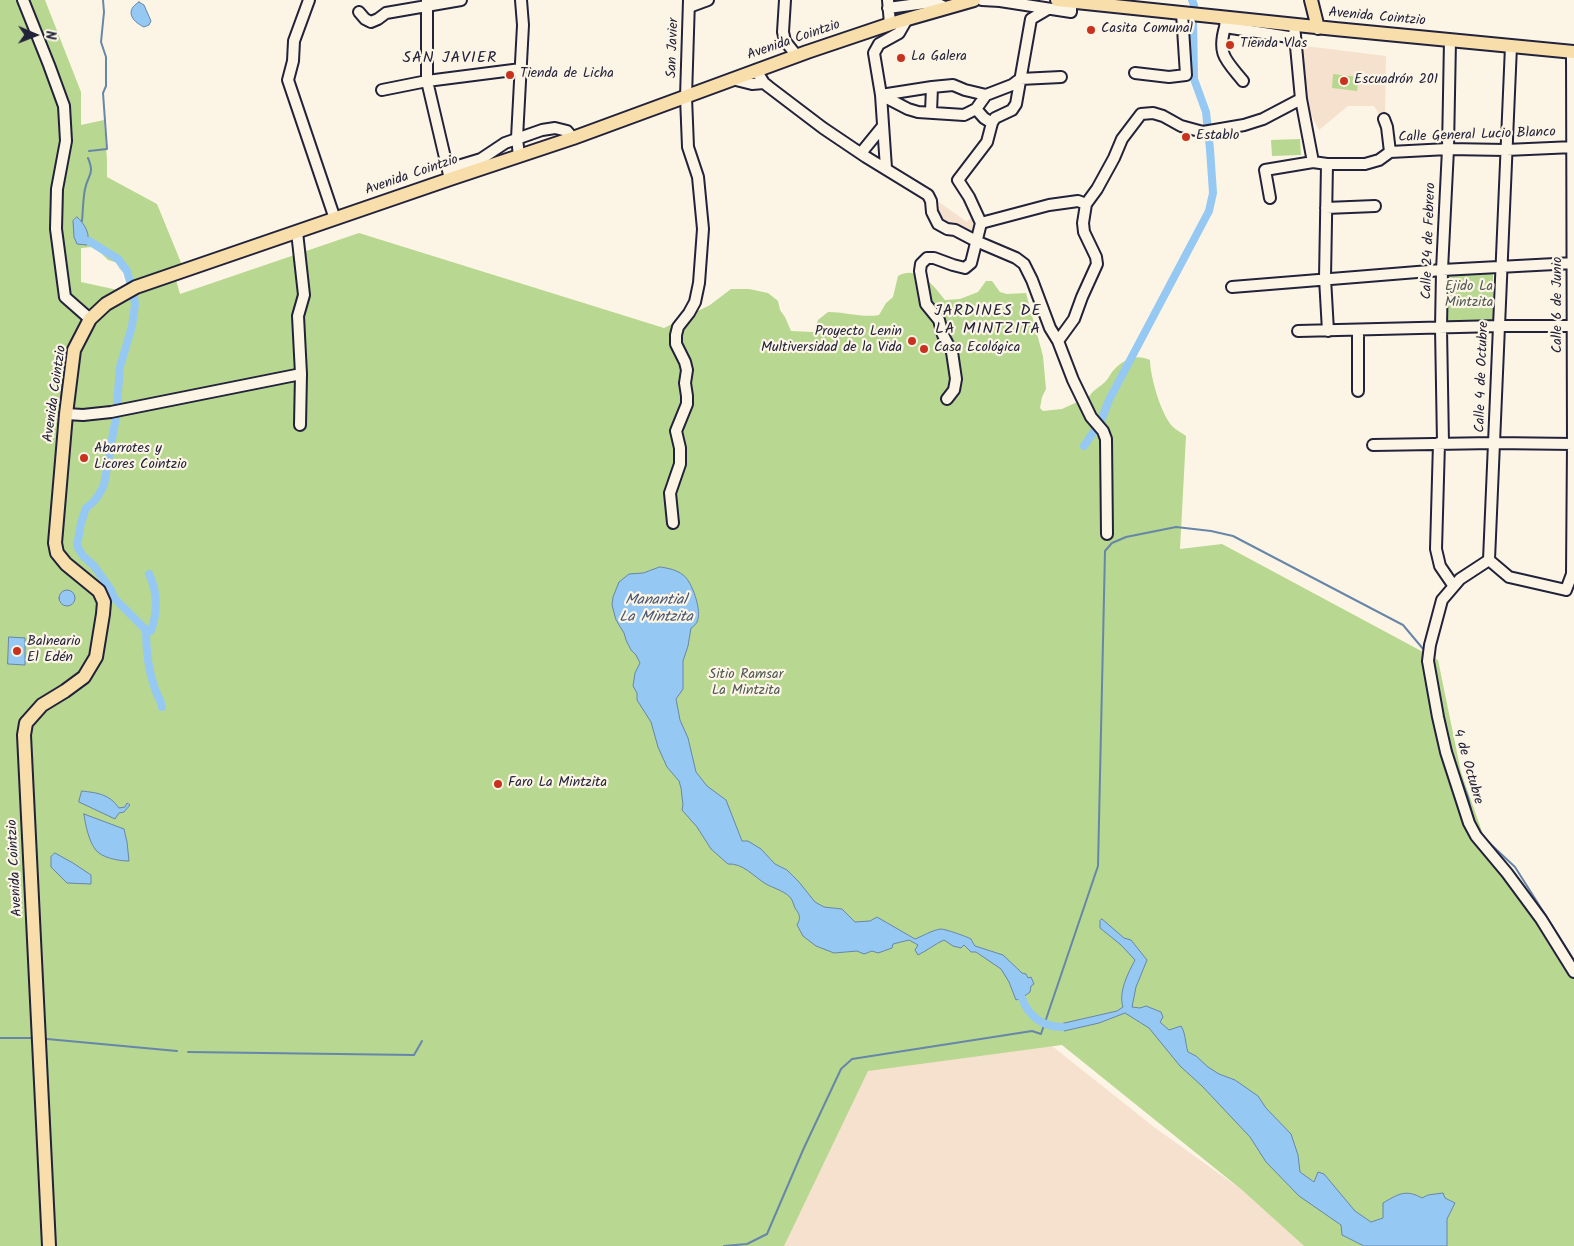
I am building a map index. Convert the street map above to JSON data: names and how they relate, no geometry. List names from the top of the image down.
{
  "streets": {
    "main road": ["Avenida Cointzio"],
    "street": [
      "San Javier",
      "Calle General Lucio Blanco",
      "Calle 24 de Febrero",
      "Calle 6 de Junio",
      "Calle 4 de Octubre",
      "4 de Octubre"
    ]
  },
  "crossings": [
    ["Avenida Cointzio", "San Javier"],
    ["Avenida Cointzio", "Calle 24 de Febrero"],
    ["Avenida Cointzio", "Calle 6 de Junio"],
    ["Avenida Cointzio", "Calle 4 de Octubre"],
    ["Calle General Lucio Blanco", "Calle 24 de Febrero"],
    ["Calle General Lucio Blanco", "Calle 6 de Junio"],
    ["Calle General Lucio Blanco", "Calle 4 de Octubre"],
    ["Calle 24 de Febrero", "4 de Octubre"],
    ["Calle 6 de Junio", "Calle 4 de Octubre"],
    ["Calle 6 de Junio", "4 de Octubre"],
    ["Calle 4 de Octubre", "4 de Octubre"]
  ],
  "districts": ["SAN JAVIER", "JARDINES DE LA MINTZITA"],
  "water": ["Manantial La Mintzita"],
  "parks": ["Ejido La Mintzita", "Sitio Ramsar La Mintzita"],
  "places": [
    "Casita Comunal",
    "Tienda Vlas",
    "La Galera",
    "Tienda de Licha",
    "Escuadrón 201",
    "Establo",
    "Proyecto Lenin Multiversidad de la Vida",
    "Casa Ecológica",
    "Abarrotes y Licores Cointzio",
    "Balneario El Edén",
    "Faro La Mintzita"
  ],
  "north": "right"
}
